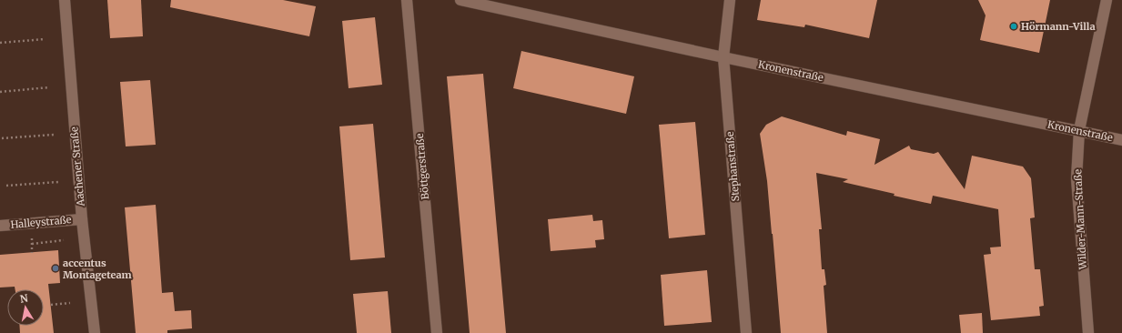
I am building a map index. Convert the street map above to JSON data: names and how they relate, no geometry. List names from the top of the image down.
{
  "streets": {
    "street": [
      "Kronenstraße",
      "Aachener Straße",
      "Böttgerstraße",
      "Stephanstraße",
      "Wilder-Mann-Straße",
      "Halleystraße"
    ]
  },
  "crossings": [
    ["Kronenstraße", "Stephanstraße"],
    ["Kronenstraße", "Wilder-Mann-Straße"],
    ["Aachener Straße", "Halleystraße"]
  ],
  "places": ["Hörmann-Villa", "accentus Montageteam"],
  "north": "top"
}
